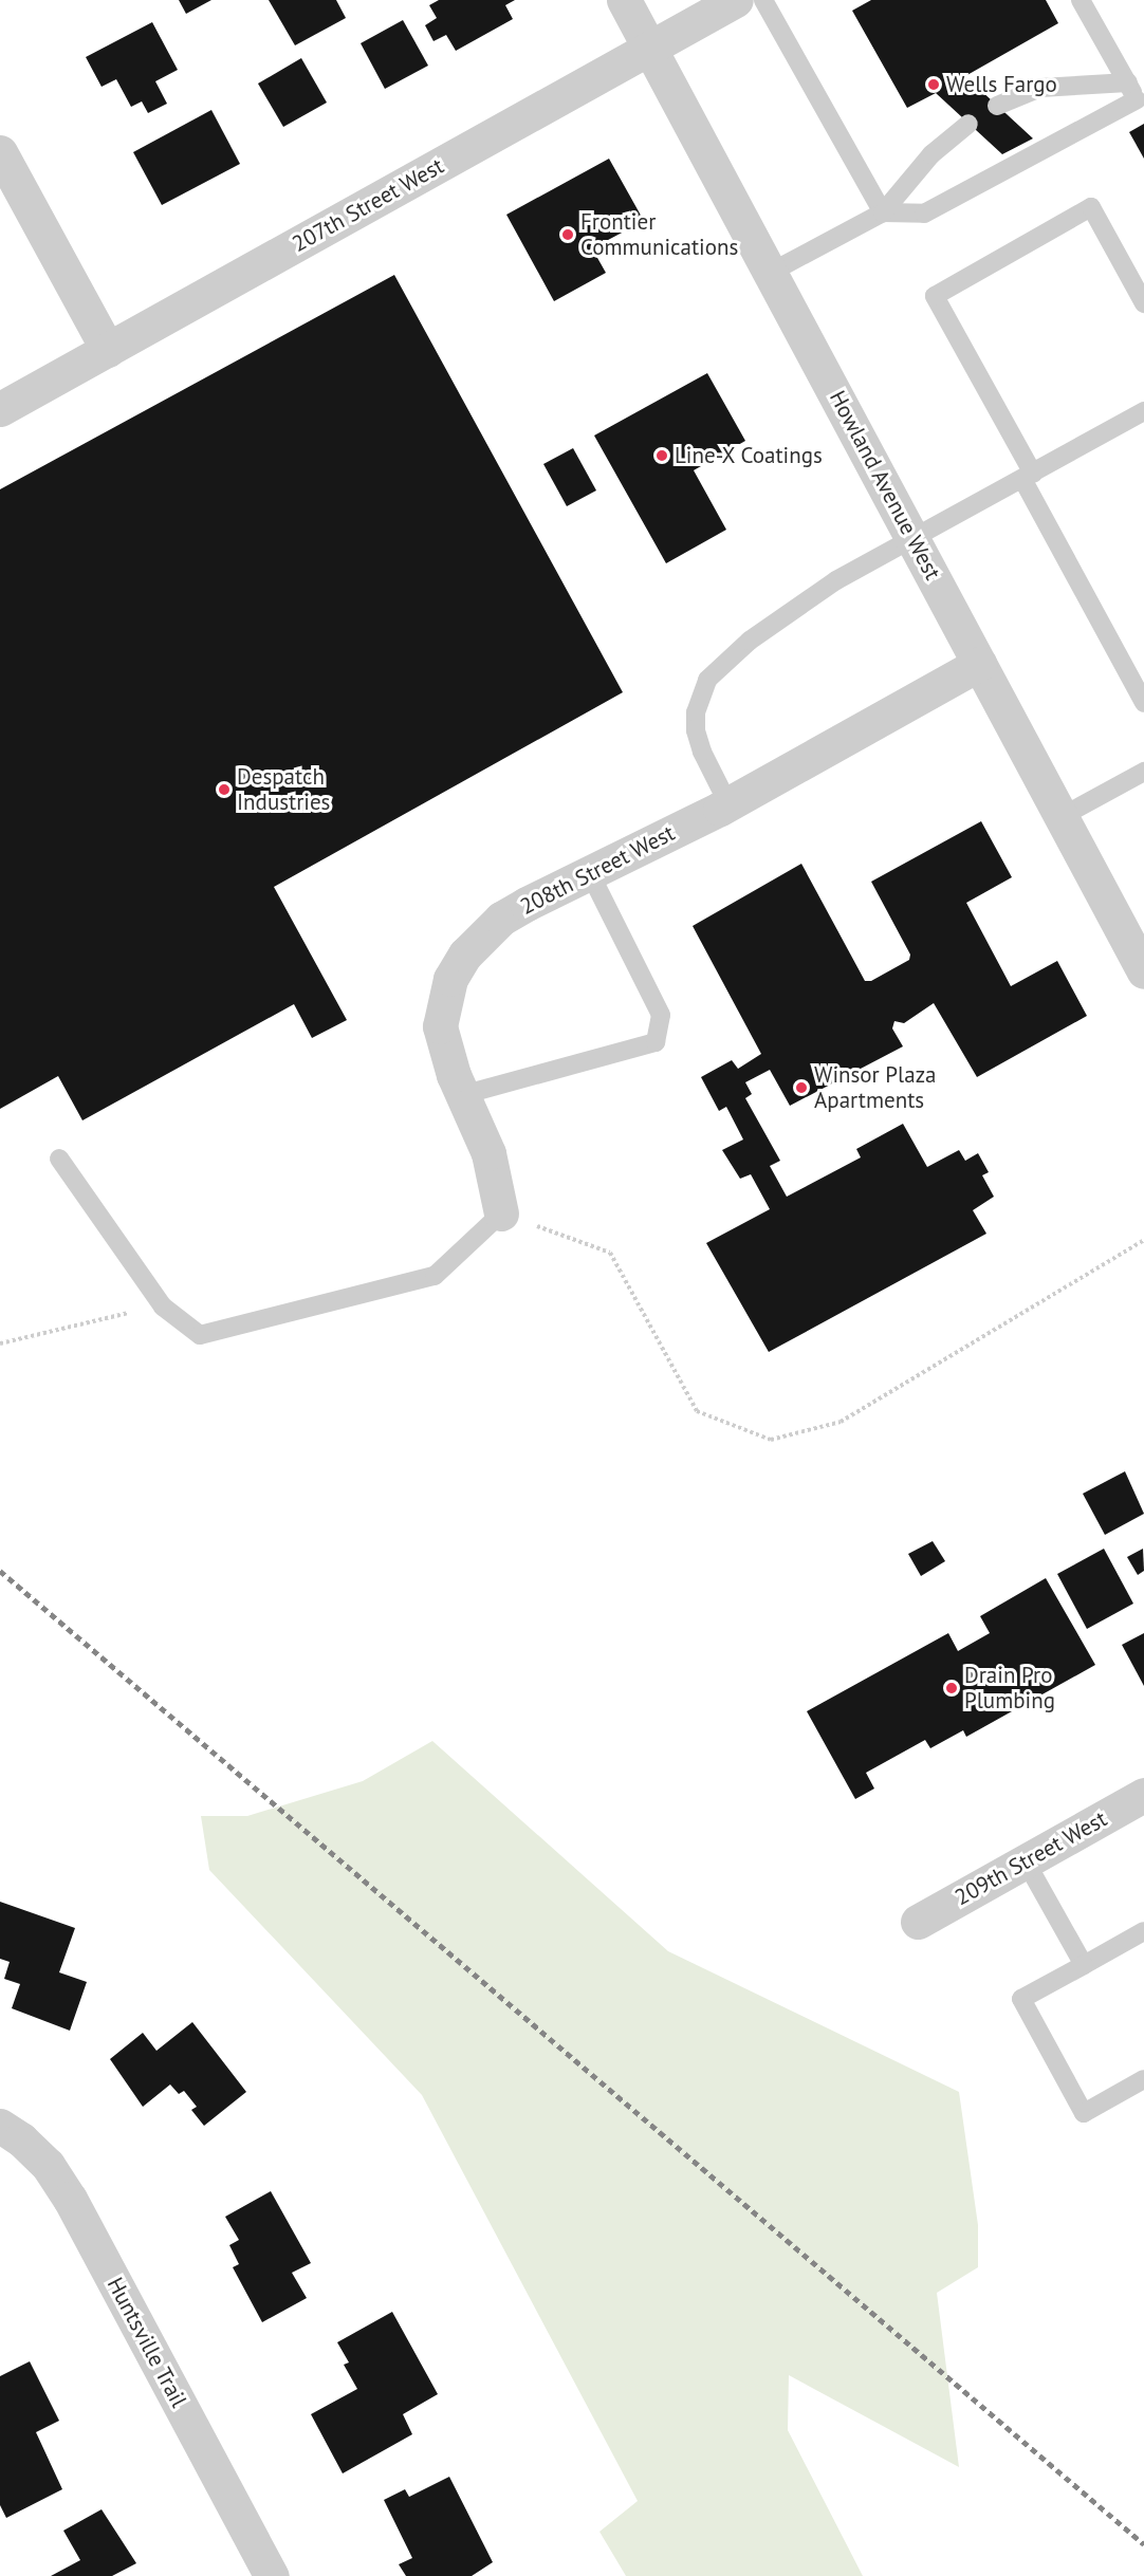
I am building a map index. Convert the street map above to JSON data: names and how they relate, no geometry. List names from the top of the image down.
{
  "streets": {
    "street": [
      "207th Street West",
      "Howland Avenue West",
      "208th Street West",
      "209th Street West",
      "Huntsville Trail"
    ]
  },
  "crossings": [
    ["207th Street West", "Howland Avenue West"],
    ["Howland Avenue West", "208th Street West"]
  ],
  "places": [
    "Wells Fargo",
    "Frontier Communications",
    "Line-X Coatings",
    "Despatch Industries",
    "Winsor Plaza Apartments",
    "Drain Pro Plumbing"
  ]
}
